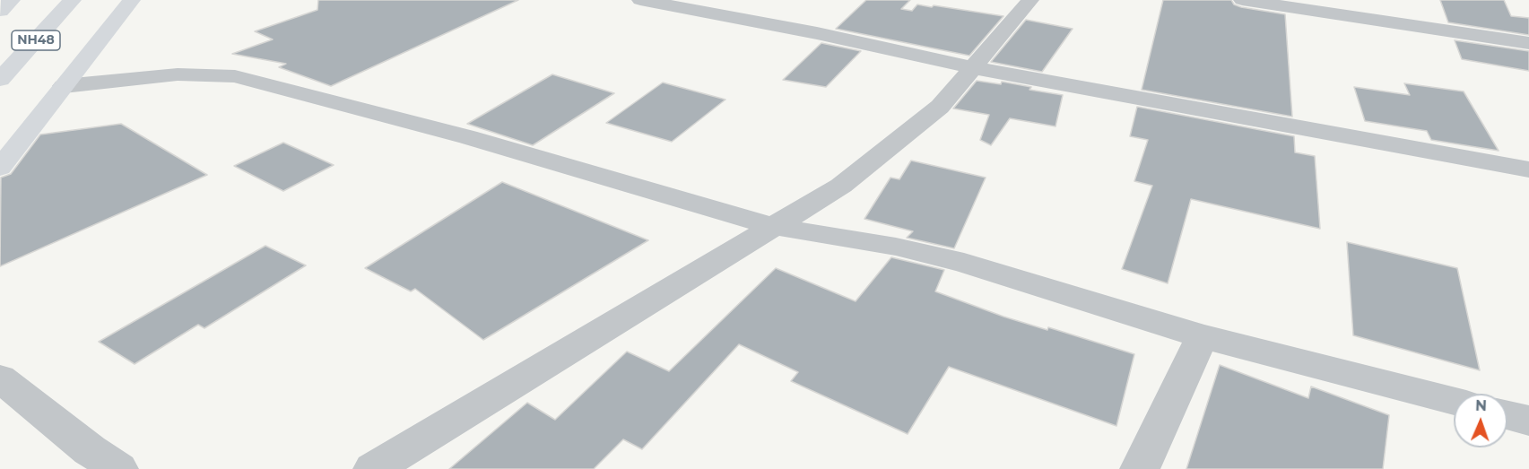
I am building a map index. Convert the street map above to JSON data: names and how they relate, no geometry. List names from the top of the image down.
{
  "streets": {
    "main road": ["NH48"]
  },
  "north": "top"
}
